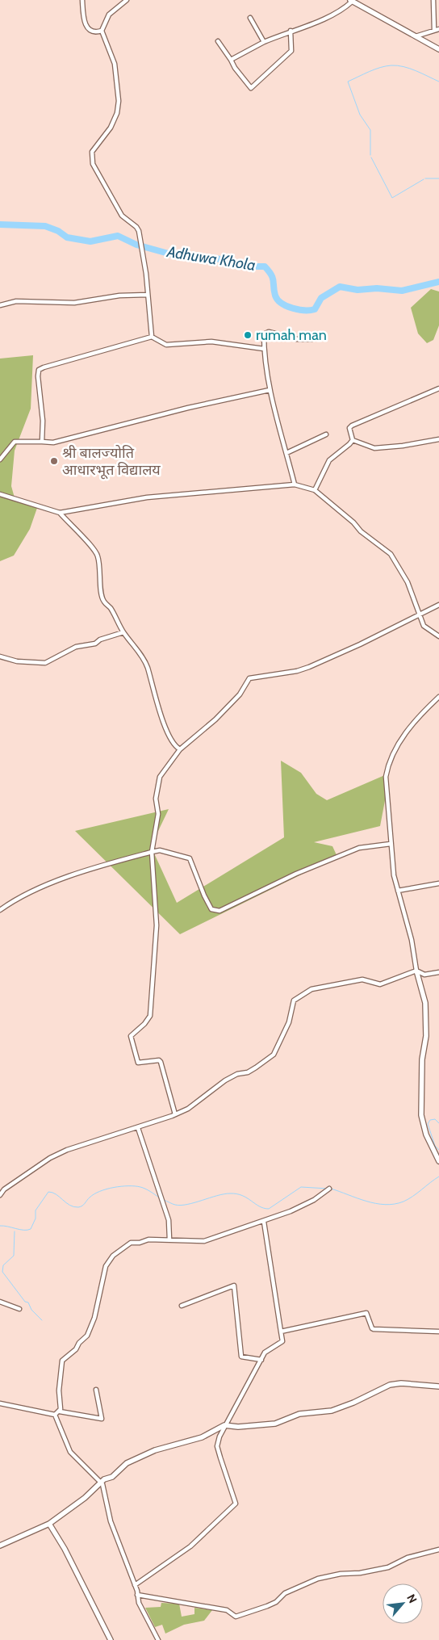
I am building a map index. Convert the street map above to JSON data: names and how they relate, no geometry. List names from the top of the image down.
{
  "water": ["Adhuwa Khola"],
  "places": ["rumah man", "श्री बालज्योति आधारभूत विद्यालय"],
  "north": "top right"
}
